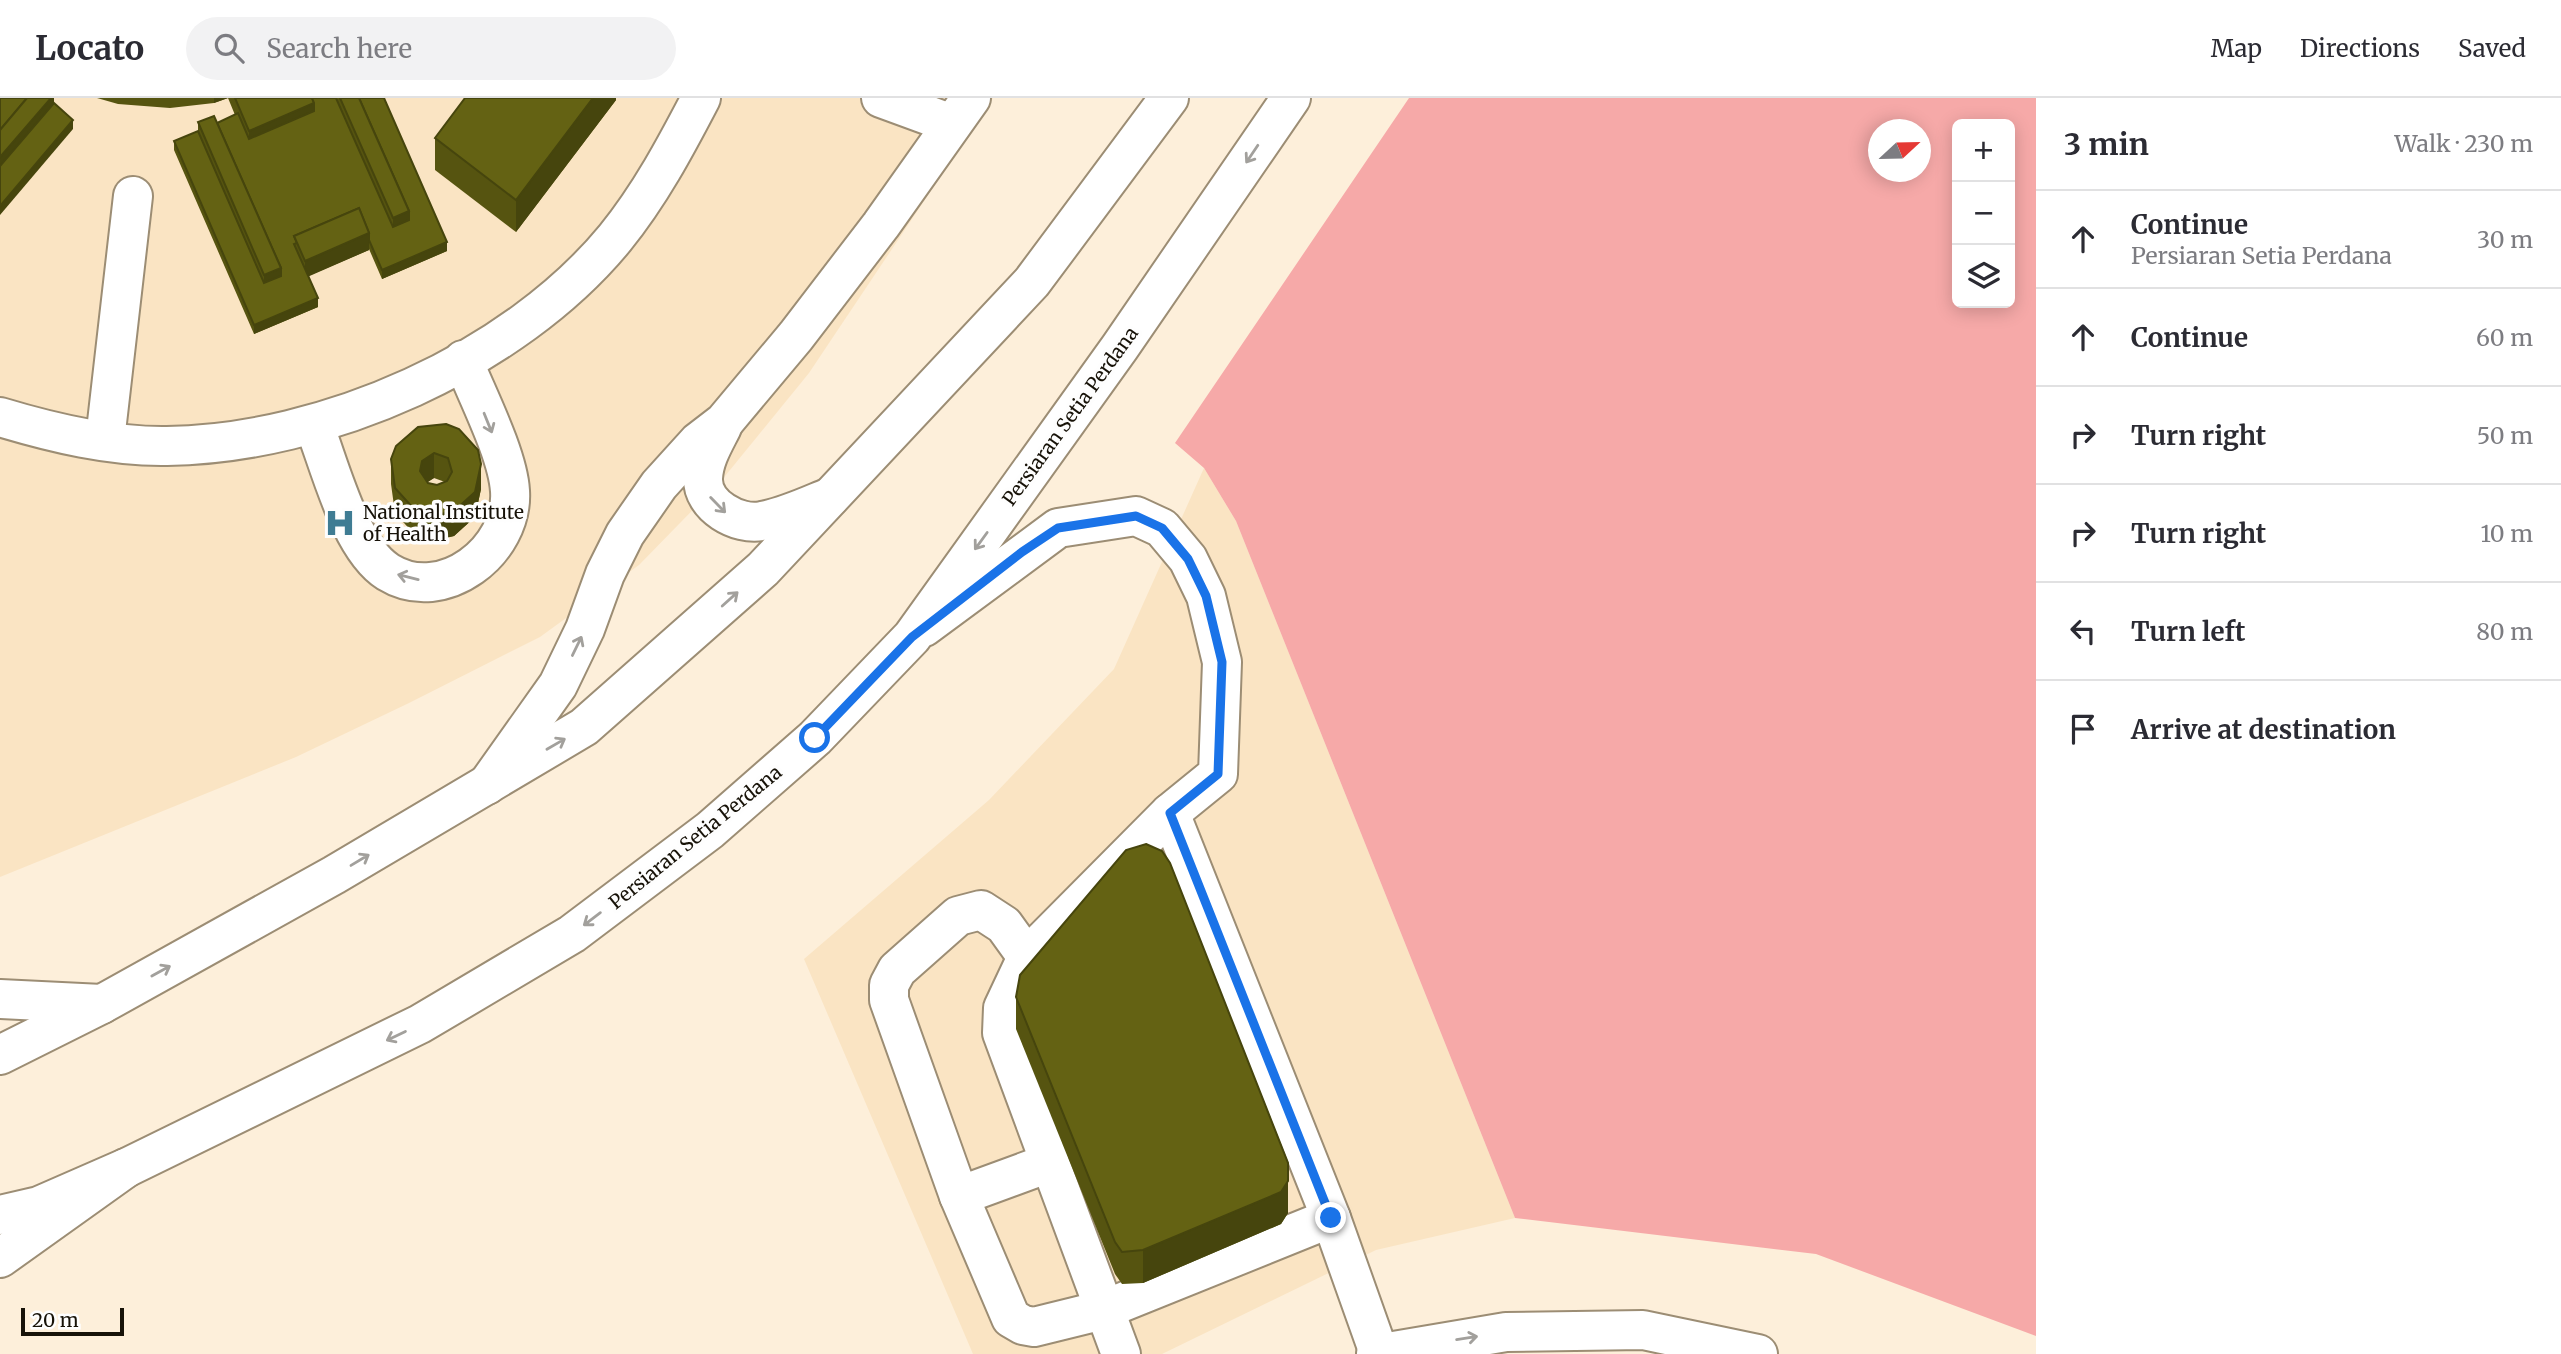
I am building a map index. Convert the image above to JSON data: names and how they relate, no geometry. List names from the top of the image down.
{
  "streets": {
    "main road": ["Persiaran Setia Perdana"]
  },
  "places": {
    "hospital": ["National Institute of Health"]
  },
  "scale_bar": "20 m",
  "north": "right",
  "page": {
    "header": "Locato",
    "search": "Search here",
    "nav": ["Map", "Directions", "Saved"],
    "heading": ["3 min", "Walk · 230 m"],
    "map_buttons": ["+", "−"],
    "list": [
      ["Continue", "Persiaran Setia Perdana", "30 m"],
      ["Continue", "60 m"],
      ["Turn right", "50 m"],
      ["Turn right", "10 m"],
      ["Turn left", "80 m"],
      "Arrive at destination"
    ],
    "scale": "20 m"
  }
}
